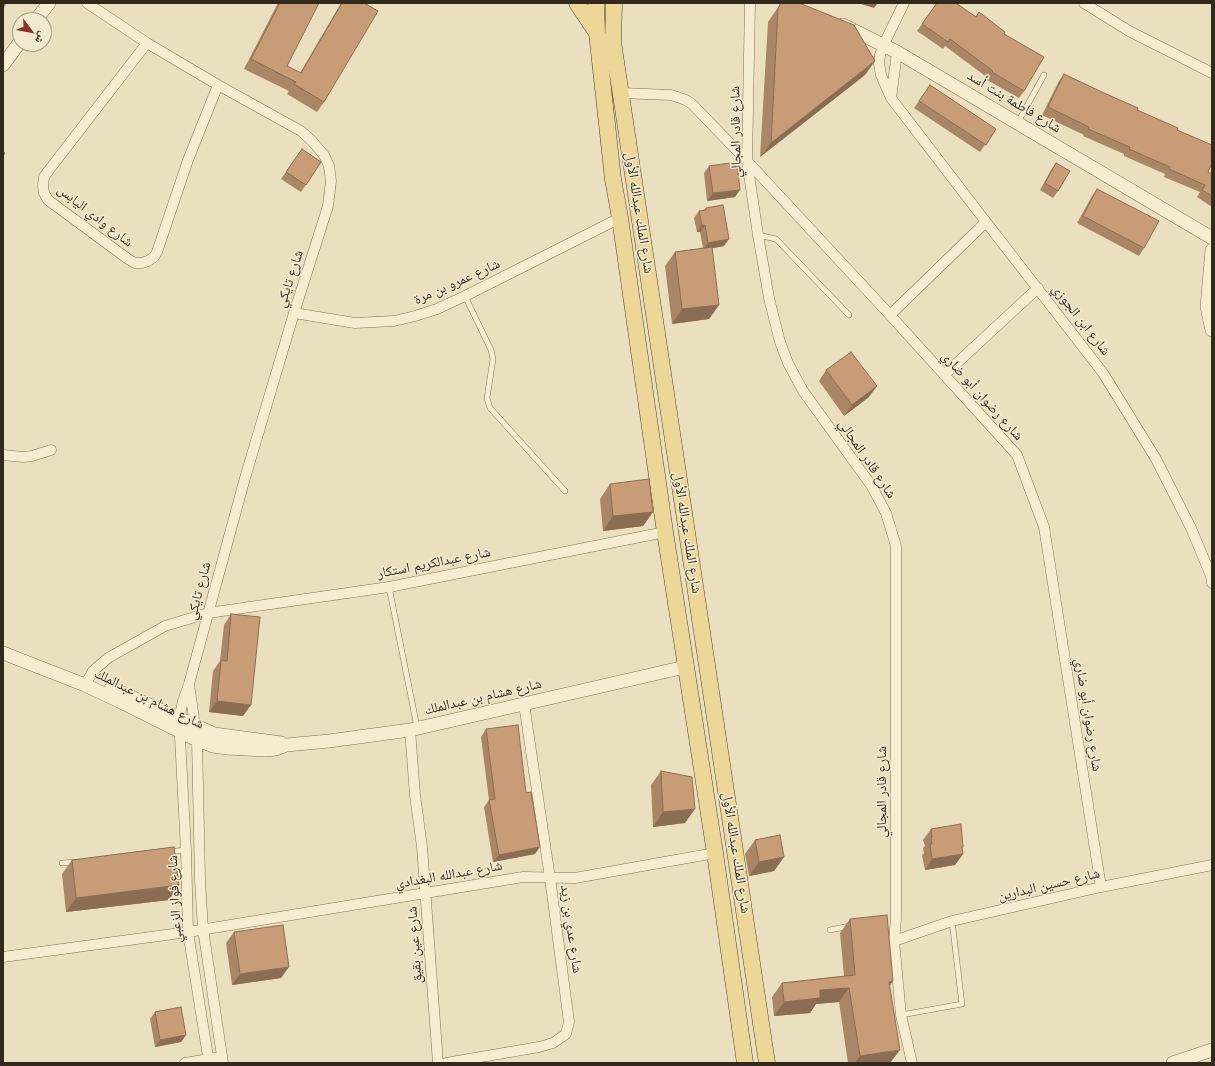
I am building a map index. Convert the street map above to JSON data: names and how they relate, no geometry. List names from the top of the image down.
{
  "streets": {
    "main road": ["شارع الملك عبدالله الأول"],
    "street": [
      "شارع فاطمة بنت أسد",
      "شارع قادر المجالي",
      "شارع وادي اليابس",
      "شارع تايكي",
      "شارع عمرو بن مرة",
      "شارع ابن الجوزي",
      "شارع رضوان أبو ضاري",
      "شارع عبدالكريم استكار",
      "شارع هشام بن عبدالملك",
      "شارع عبدالله البغدادي",
      "شارع حسين البدارين",
      "شارع فواز الزعبي",
      "شارع عدي بن زيد",
      "شارع عين بقيق"
    ]
  },
  "crossings": [
    ["شارع فاطمة بنت أسد", "شارع ابن الجوزي"],
    ["شارع قادر المجالي", "شارع رضوان أبو ضاري"],
    ["شارع قادر المجالي", "شارع حسين البدارين"],
    ["شارع الملك عبدالله الأول", "شارع عمرو بن مرة"],
    ["شارع الملك عبدالله الأول", "شارع رضوان أبو ضاري"],
    ["شارع الملك عبدالله الأول", "شارع عبدالكريم استكار"],
    ["شارع الملك عبدالله الأول", "شارع هشام بن عبدالملك"],
    ["شارع الملك عبدالله الأول", "شارع عبدالله البغدادي"],
    ["شارع وادي اليابس", "شارع تايكي"],
    ["شارع تايكي", "شارع عمرو بن مرة"],
    ["شارع تايكي", "شارع عبدالكريم استكار"],
    ["شارع تايكي", "شارع هشام بن عبدالملك"],
    ["شارع تايكي", "شارع فواز الزعبي"],
    ["شارع رضوان أبو ضاري", "شارع حسين البدارين"],
    ["شارع عبدالكريم استكار", "شارع هشام بن عبدالملك"],
    ["شارع هشام بن عبدالملك", "شارع فواز الزعبي"],
    ["شارع هشام بن عبدالملك", "شارع عدي بن زيد"],
    ["شارع هشام بن عبدالملك", "شارع عين بقيق"],
    ["شارع عبدالله البغدادي", "شارع فواز الزعبي"],
    ["شارع عبدالله البغدادي", "شارع عدي بن زيد"],
    ["شارع عبدالله البغدادي", "شارع عين بقيق"]
  ],
  "north": "bottom right"
}
